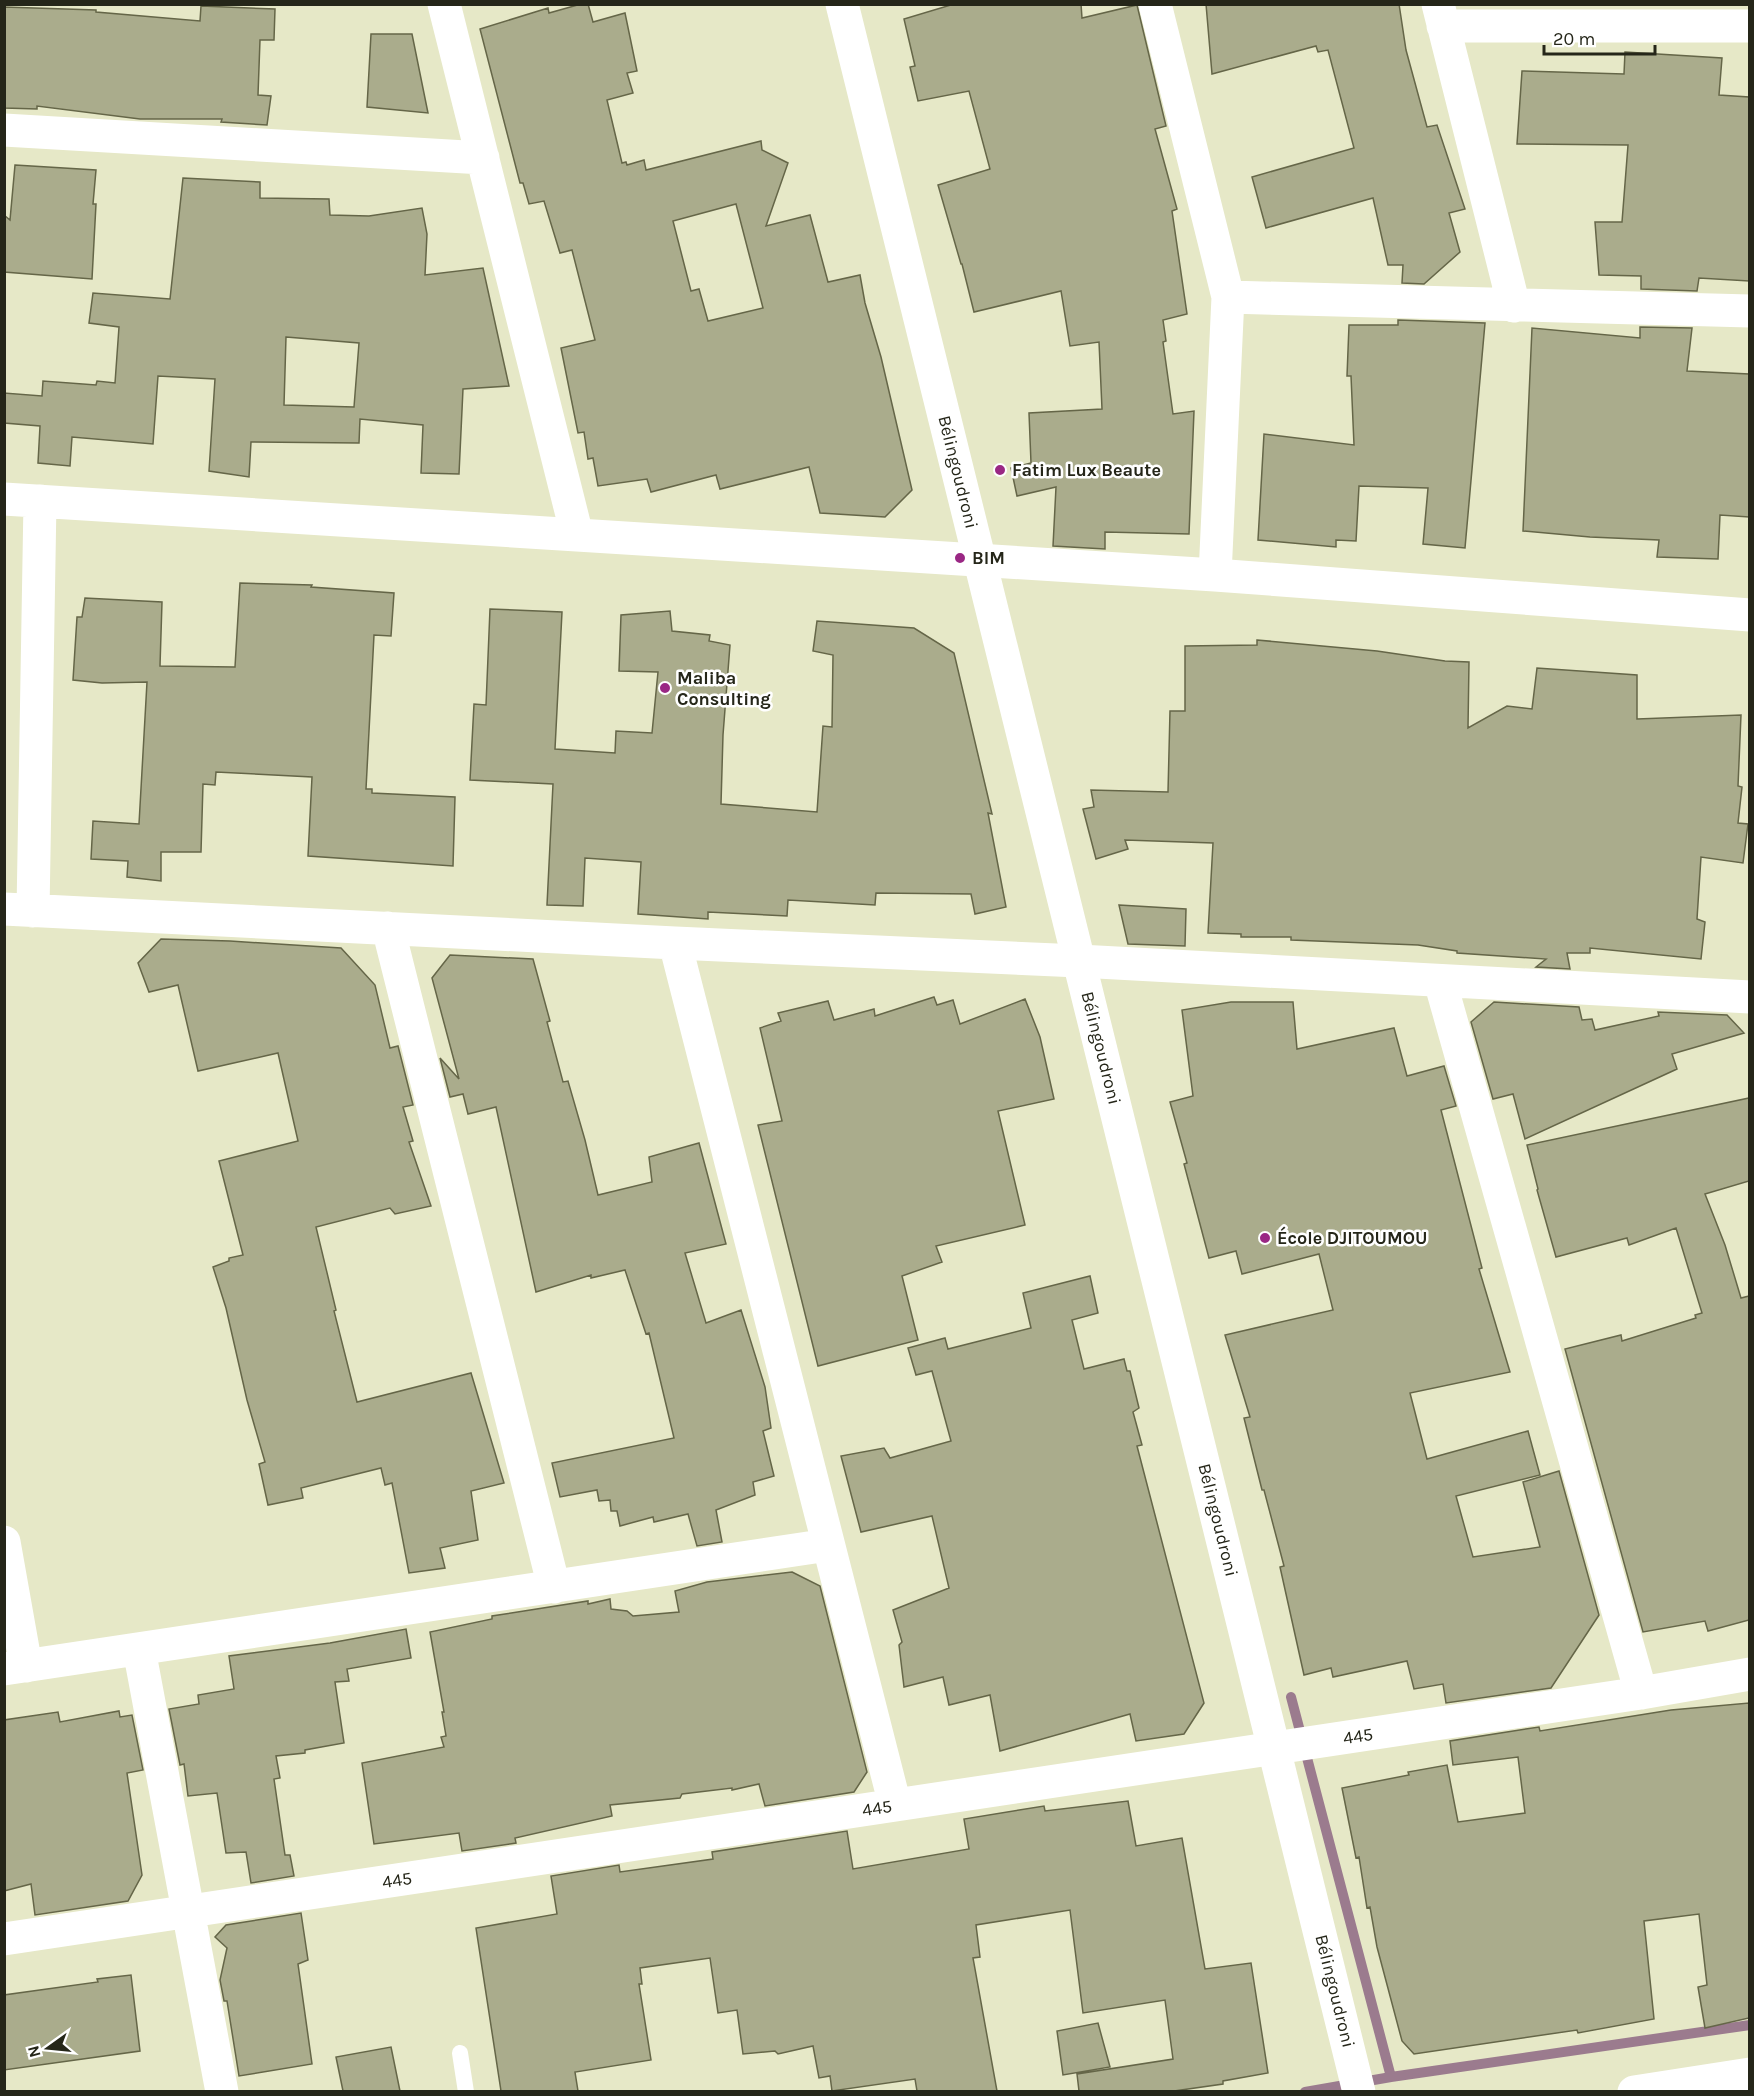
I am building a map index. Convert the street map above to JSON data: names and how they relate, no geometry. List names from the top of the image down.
{
  "streets": {
    "street": ["Bélingoudroni", "445"]
  },
  "crossings": [
    ["Bélingoudroni", "445"]
  ],
  "places": [
    "Fatim Lux Beaute",
    "BIM",
    "Maliba Consulting",
    "École DJITOUMOU"
  ],
  "scale_bar": "20 m",
  "north": "left"
}
